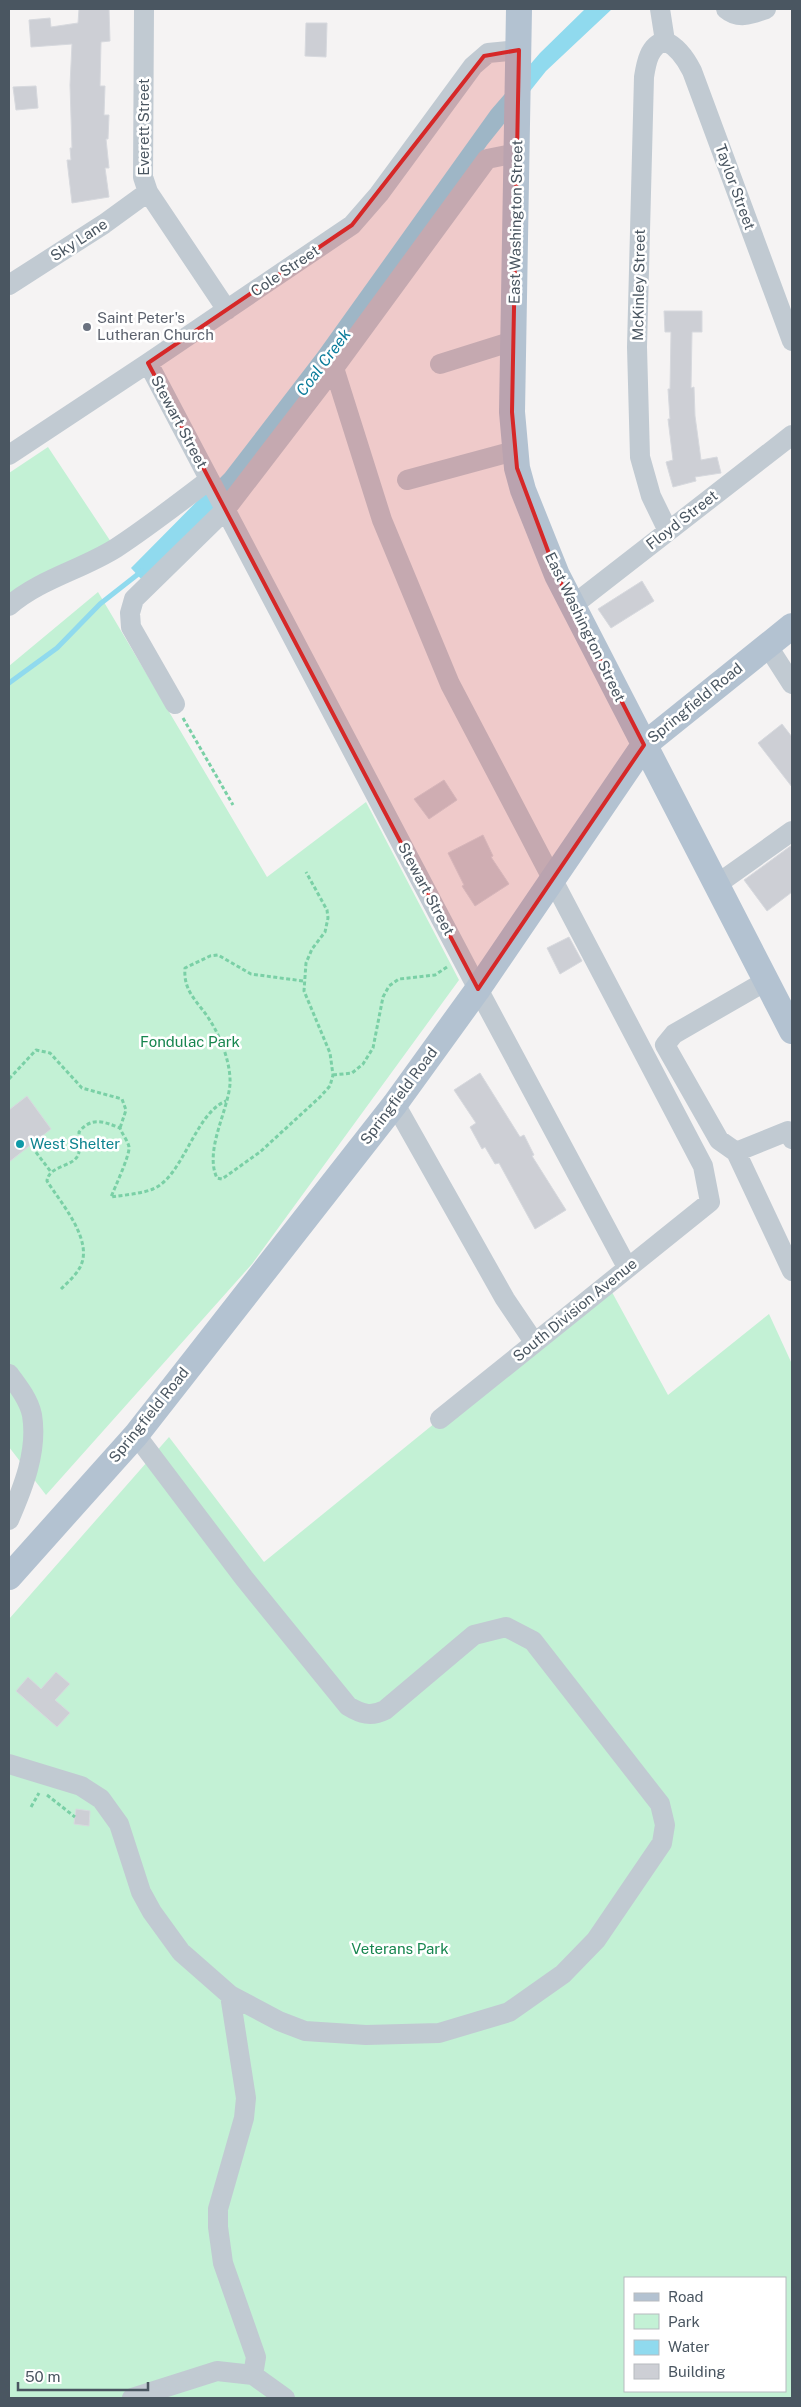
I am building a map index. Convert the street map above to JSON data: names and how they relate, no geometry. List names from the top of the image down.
{
  "streets": {
    "main road": ["East Washington Street", "Springfield Road"],
    "street": [
      "Everett Street",
      "Taylor Street",
      "Sky Lane",
      "Cole Street",
      "McKinley Street",
      "Stewart Street",
      "Floyd Street",
      "South Division Avenue"
    ]
  },
  "crossings": [
    ["Everett Street", "Sky Lane"],
    ["Everett Street", "Cole Street"],
    ["Taylor Street", "McKinley Street"],
    ["East Washington Street", "Cole Street"],
    ["East Washington Street", "Floyd Street"],
    ["East Washington Street", "Springfield Road"],
    ["Cole Street", "Stewart Street"],
    ["McKinley Street", "Floyd Street"],
    ["Stewart Street", "Springfield Road"],
    ["Stewart Street", "South Division Avenue"],
    ["Springfield Road", "South Division Avenue"]
  ],
  "water": ["Coal Creek"],
  "parks": ["Fondulac Park", "Veterans Park"],
  "places": ["Saint Peter's Lutheran Church", "West Shelter"],
  "legend": [
    "Road",
    "Park",
    "Water",
    "Building"
  ],
  "scale_bar": "50 m"
}
